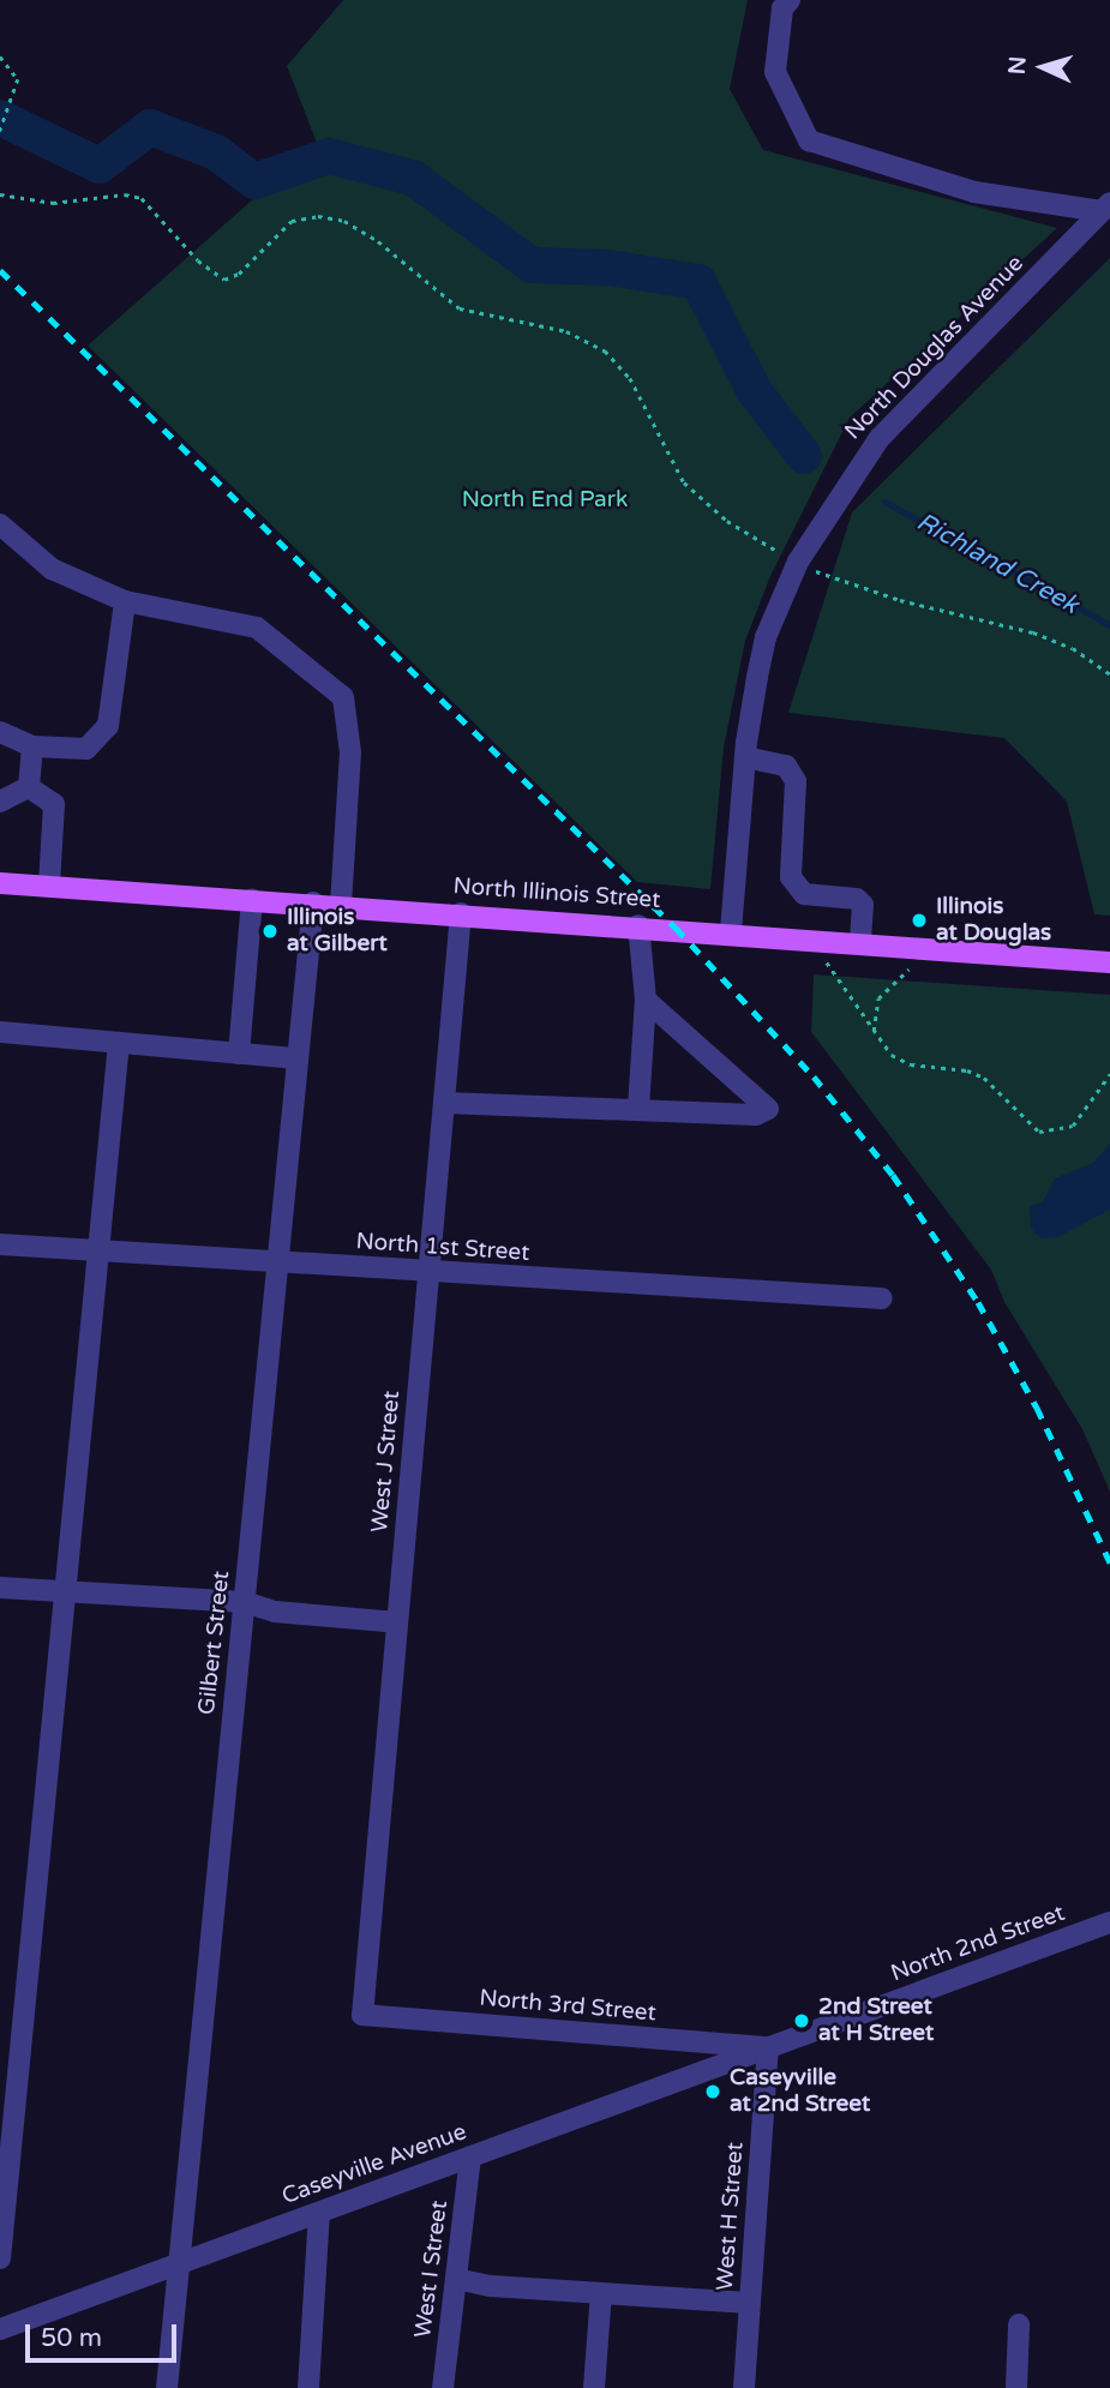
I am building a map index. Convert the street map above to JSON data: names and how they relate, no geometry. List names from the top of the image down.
{
  "streets": {
    "main road": ["North Illinois Street"],
    "street": [
      "North Douglas Avenue",
      "North 1st Street",
      "West J Street",
      "Gilbert Street",
      "North 2nd Street",
      "North 3rd Street",
      "Caseyville Avenue",
      "West H Street",
      "West I Street"
    ]
  },
  "crossings": [
    ["North Douglas Avenue", "North Illinois Street"],
    ["North Illinois Street", "West J Street"],
    ["North Illinois Street", "Gilbert Street"],
    ["North 1st Street", "West J Street"],
    ["North 1st Street", "Gilbert Street"],
    ["West J Street", "North 3rd Street"],
    ["Gilbert Street", "Caseyville Avenue"],
    ["North 2nd Street", "North 3rd Street"],
    ["North 2nd Street", "Caseyville Avenue"],
    ["North 2nd Street", "West H Street"],
    ["North 3rd Street", "Caseyville Avenue"],
    ["North 3rd Street", "West H Street"],
    ["Caseyville Avenue", "West H Street"],
    ["Caseyville Avenue", "West I Street"]
  ],
  "water": ["Richland Creek"],
  "parks": ["North End Park"],
  "places": [
    "Illinois at Douglas",
    "Illinois at Gilbert",
    "2nd Street at H Street",
    "Caseyville at 2nd Street"
  ],
  "scale_bar": "50 m",
  "north": "left"
}
